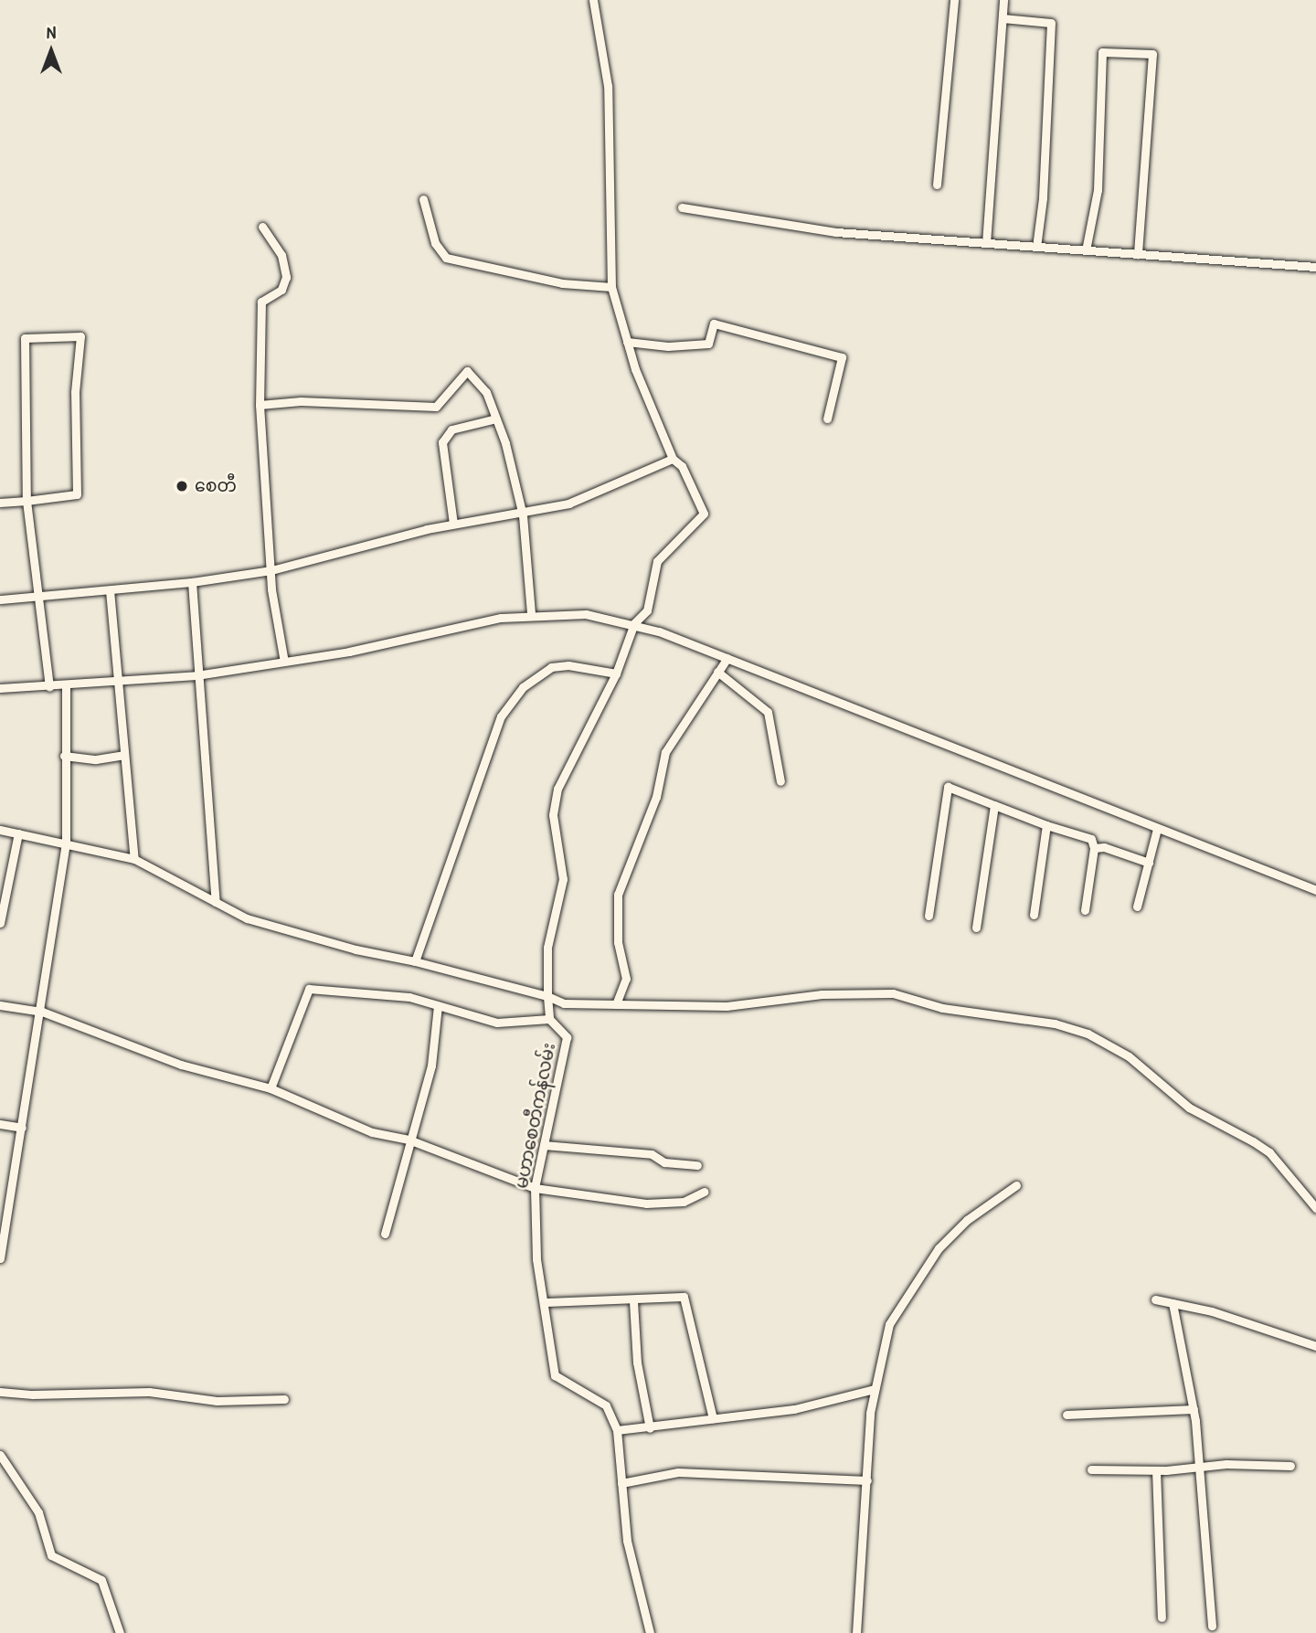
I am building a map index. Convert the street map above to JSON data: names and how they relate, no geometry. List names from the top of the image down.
{
  "streets": {
    "street": ["မဟာစေတီကန်လမ်း"]
  },
  "places": ["စေတီ"],
  "north": "top"
}
